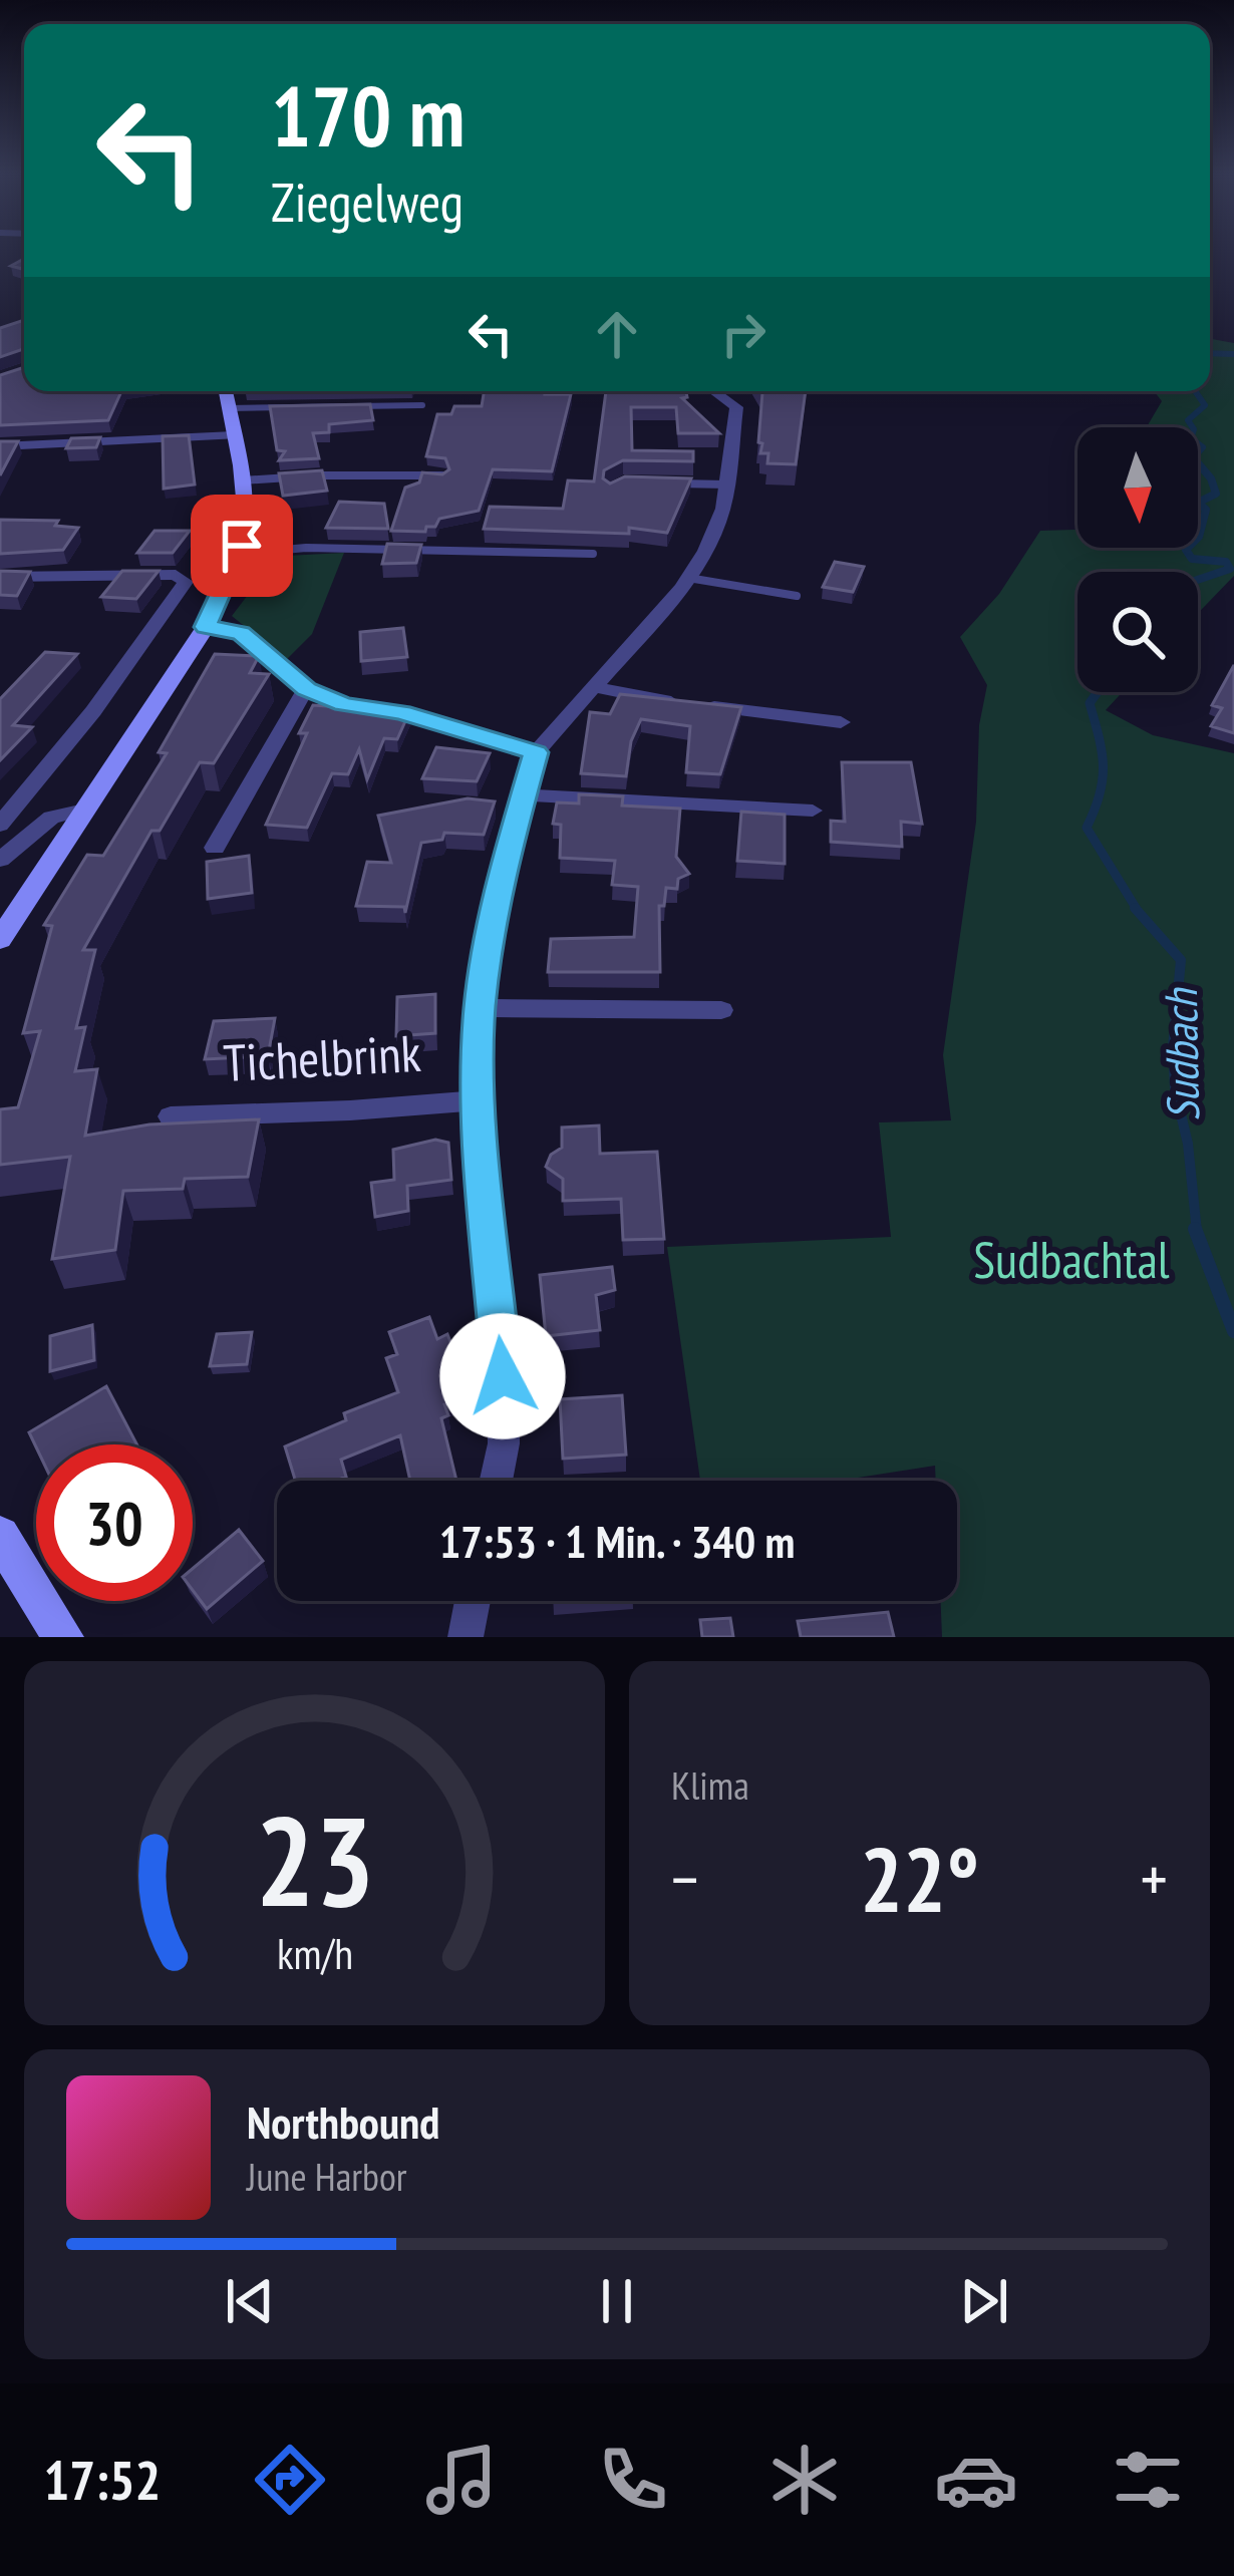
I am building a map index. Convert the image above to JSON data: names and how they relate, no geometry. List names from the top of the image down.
{
  "streets": {
    "street": ["Tichelbrink"]
  },
  "water": ["Sudbach"],
  "parks": ["Sudbachtal"],
  "north": "bottom",
  "page": {
    "turn": ["170 m", "Ziegelweg"],
    "limit": "30",
    "trip": "17:53 · 1 Min. · 340 m",
    "tile": "Klima",
    "heat": ["−", "22°", "+"],
    "song": ["Northbound", "June Harbor"],
    "tabs": "17:52",
    "gauge": ["23", "km/h"]
  }
}
